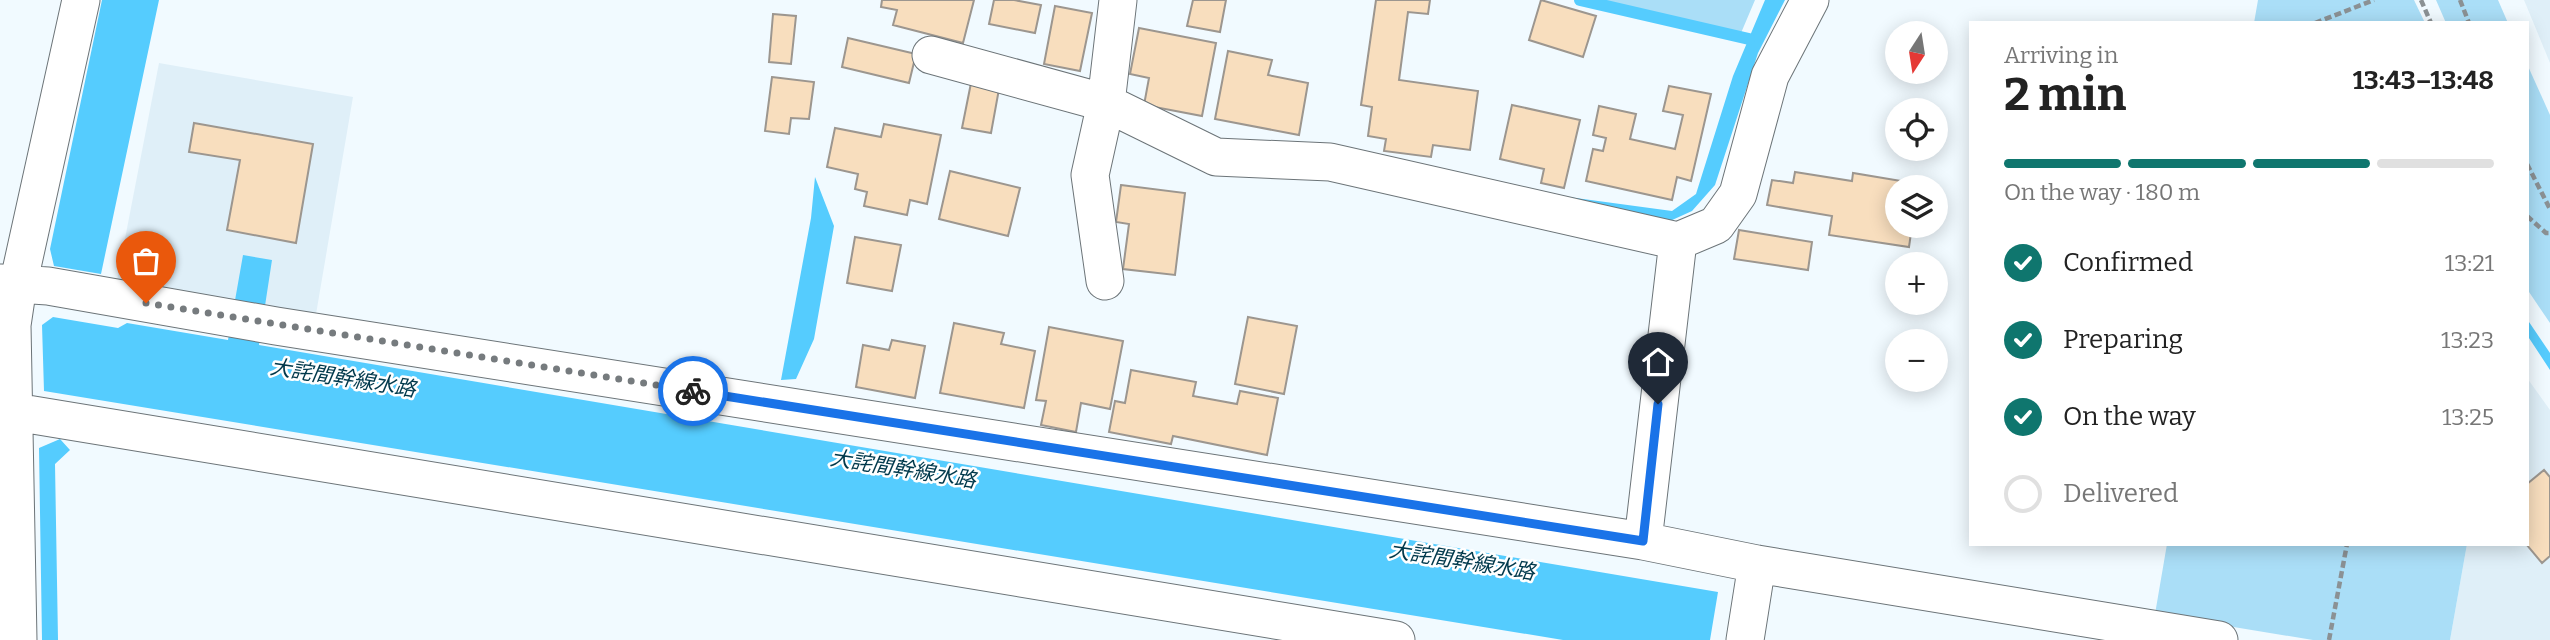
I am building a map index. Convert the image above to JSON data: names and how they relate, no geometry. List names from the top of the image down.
{
  "water": ["大詫間幹線水路"],
  "north": "bottom",
  "page": {
    "map_buttons": ["+", "−"],
    "heading": ["2 min", "Arriving in", "13:43–13:48"],
    "bar": "On the way · 180 m",
    "list": [
      ["Confirmed", "13:21"],
      ["Preparing", "13:23"],
      ["On the way", "13:25"],
      "Delivered"
    ]
  }
}
